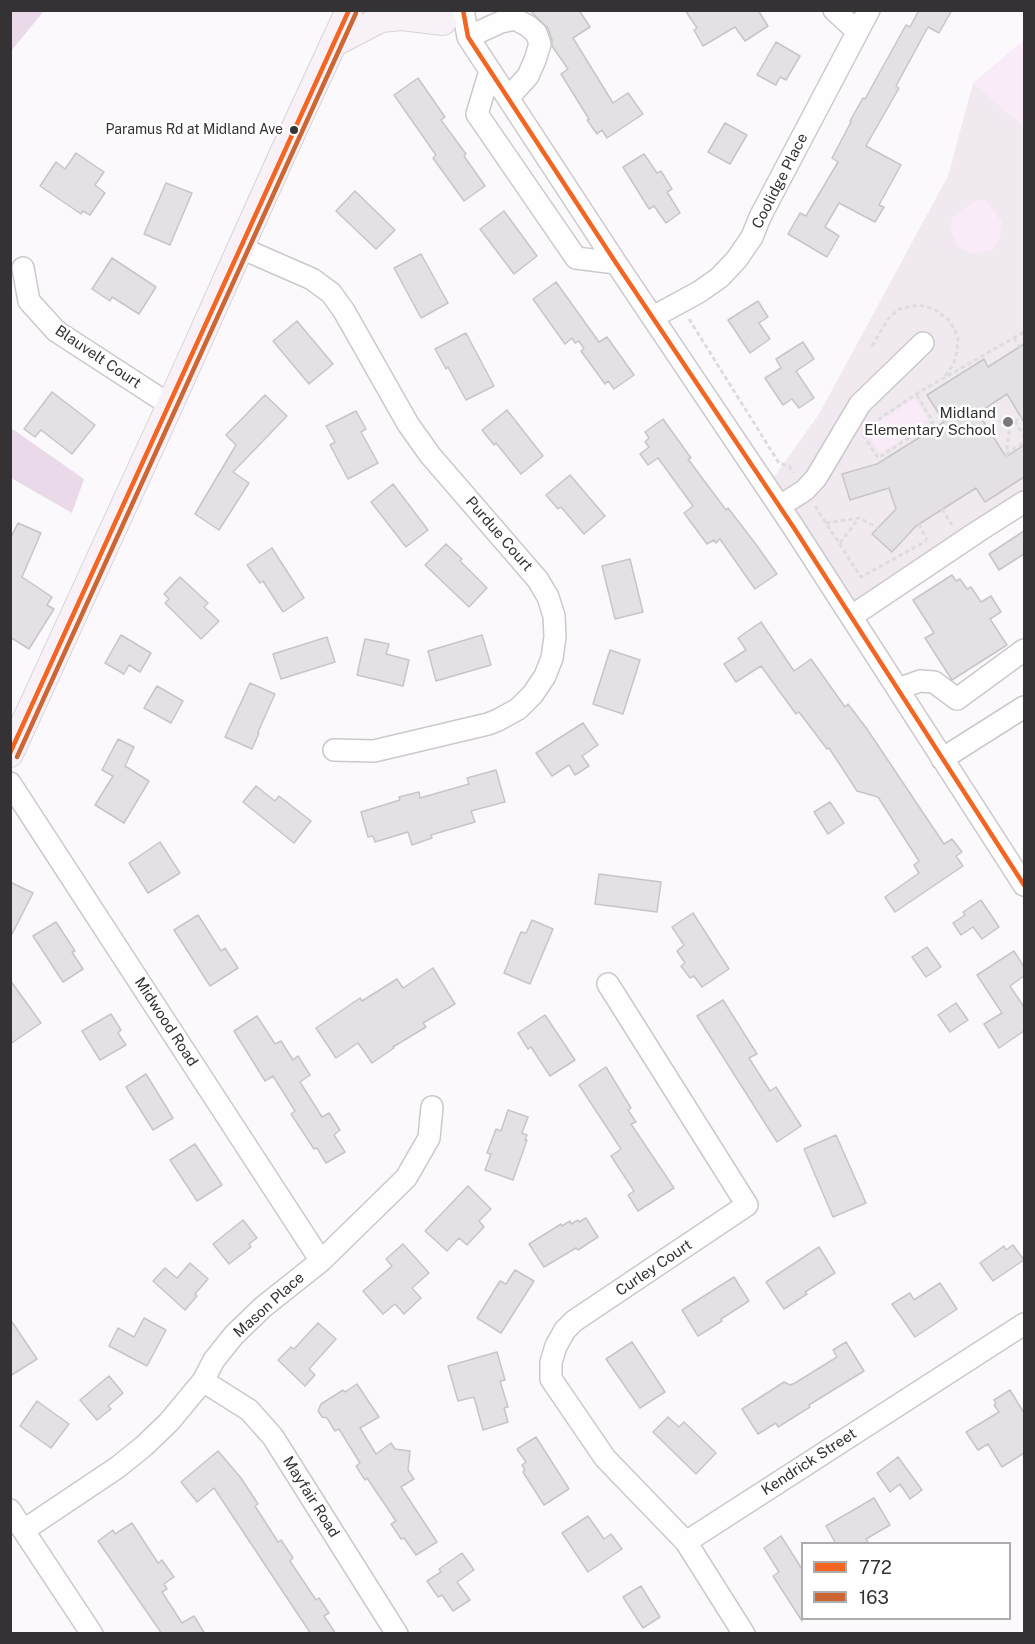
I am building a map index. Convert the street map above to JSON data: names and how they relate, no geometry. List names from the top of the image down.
{
  "streets": {
    "street": [
      "Coolidge Place",
      "Blauvelt Court",
      "Purdue Court",
      "Midwood Road",
      "Curley Court",
      "Mason Place",
      "Kendrick Street",
      "Mayfair Road"
    ]
  },
  "crossings": [
    ["Midwood Road", "Mason Place"],
    ["Curley Court", "Kendrick Street"],
    ["Mason Place", "Mayfair Road"]
  ],
  "places": ["Paramus Rd at Midland Ave", "Midland Elementary School"],
  "lines": ["transit line 772", "transit line 163"],
  "legend": ["772", "163"]
}
